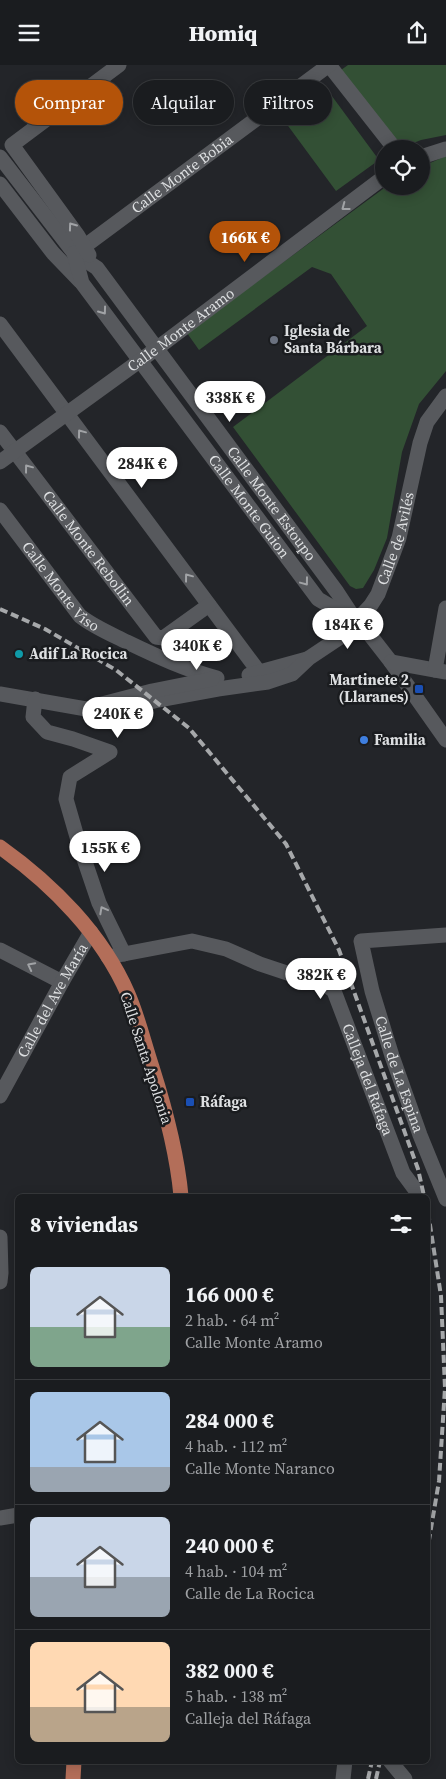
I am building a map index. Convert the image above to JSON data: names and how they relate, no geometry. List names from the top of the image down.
{
  "streets": {
    "main road": ["Calle Santa Apolonia"],
    "street": [
      "Calle Monte Bobia",
      "Calle Monte Aramo",
      "Calle Monte Estoupo",
      "Calle Monte Guion",
      "Calle de Avilés",
      "Calle Monte Rebollin",
      "Calle Monte Viso",
      "Calle del Ave María",
      "Calle de La Espina",
      "Calleja del Ráfaga"
    ]
  },
  "crossings": [
    ["Calle Monte Bobia", "Calle Monte Estoupo"],
    ["Calle Monte Bobia", "Calle Monte Guion"],
    ["Calle Monte Aramo", "Calle Monte Estoupo"],
    ["Calle Monte Aramo", "Calle Monte Guion"],
    ["Calle Monte Aramo", "Calle Monte Rebollin"],
    ["Calle Monte Estoupo", "Calle Monte Guion"],
    ["Calle Monte Estoupo", "Calle de Avilés"],
    ["Calle Monte Guion", "Calle de Avilés"],
    ["Calle de Avilés", "Calle Monte Viso"],
    ["Calle del Ave María", "Calle Santa Apolonia"],
    ["Calle Santa Apolonia", "Calleja del Ráfaga"],
    ["Calle de La Espina", "Calleja del Ráfaga"]
  ],
  "one_way": ["Calle Monte Aramo"],
  "places": {
    "other": ["Iglesia de Santa Bárbara", "Adif La Rocica", "Familia"],
    "transit": ["Martinete 2 (Llaranes)", "Ráfaga"]
  },
  "page": {
    "header": "Homiq",
    "chip": ["Comprar", "Alquilar", "Filtros"],
    "price": [
      "166K €",
      "338K €",
      "284K €",
      "184K €",
      "340K €",
      "240K €",
      "155K €",
      "382K €"
    ],
    "heading": "8 viviendas",
    "list": [
      {
        "name": "166 000 €",
        "note": "2 hab. · 64 m² · Calle Monte Aramo"
      },
      {
        "name": "284 000 €",
        "note": "4 hab. · 112 m² · Calle Monte Naranco"
      },
      {
        "name": "240 000 €",
        "note": "4 hab. · 104 m² · Calle de La Rocica"
      },
      {
        "name": "382 000 €",
        "note": "5 hab. · 138 m² · Calleja del Ráfaga"
      }
    ]
  }
}
